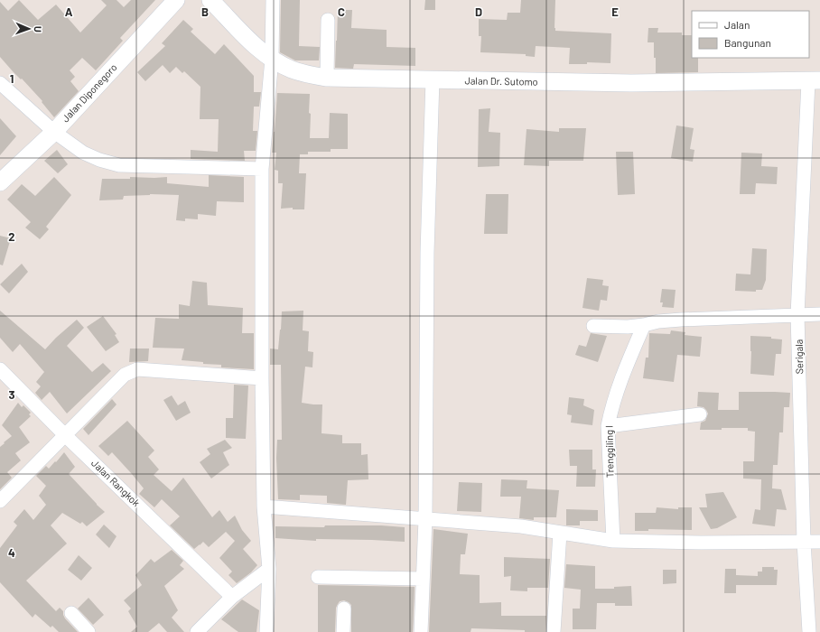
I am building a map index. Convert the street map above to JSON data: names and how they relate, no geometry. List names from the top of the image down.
{
  "streets": {
    "street": [
      "Jalan Dr. Sutomo",
      "Jalan Diponegoro",
      "Serigala",
      "Trenggiling I",
      "Jalan Rangkok"
    ]
  },
  "crossings": [
    ["Jalan Dr. Sutomo", "Serigala"]
  ],
  "legend": ["Jalan", "Bangunan"],
  "north": "right",
  "grid": {
    "columns": [
      "A",
      "B",
      "C",
      "D",
      "E"
    ],
    "rows": [
      "1",
      "2",
      "3",
      "4"
    ]
  }
}
